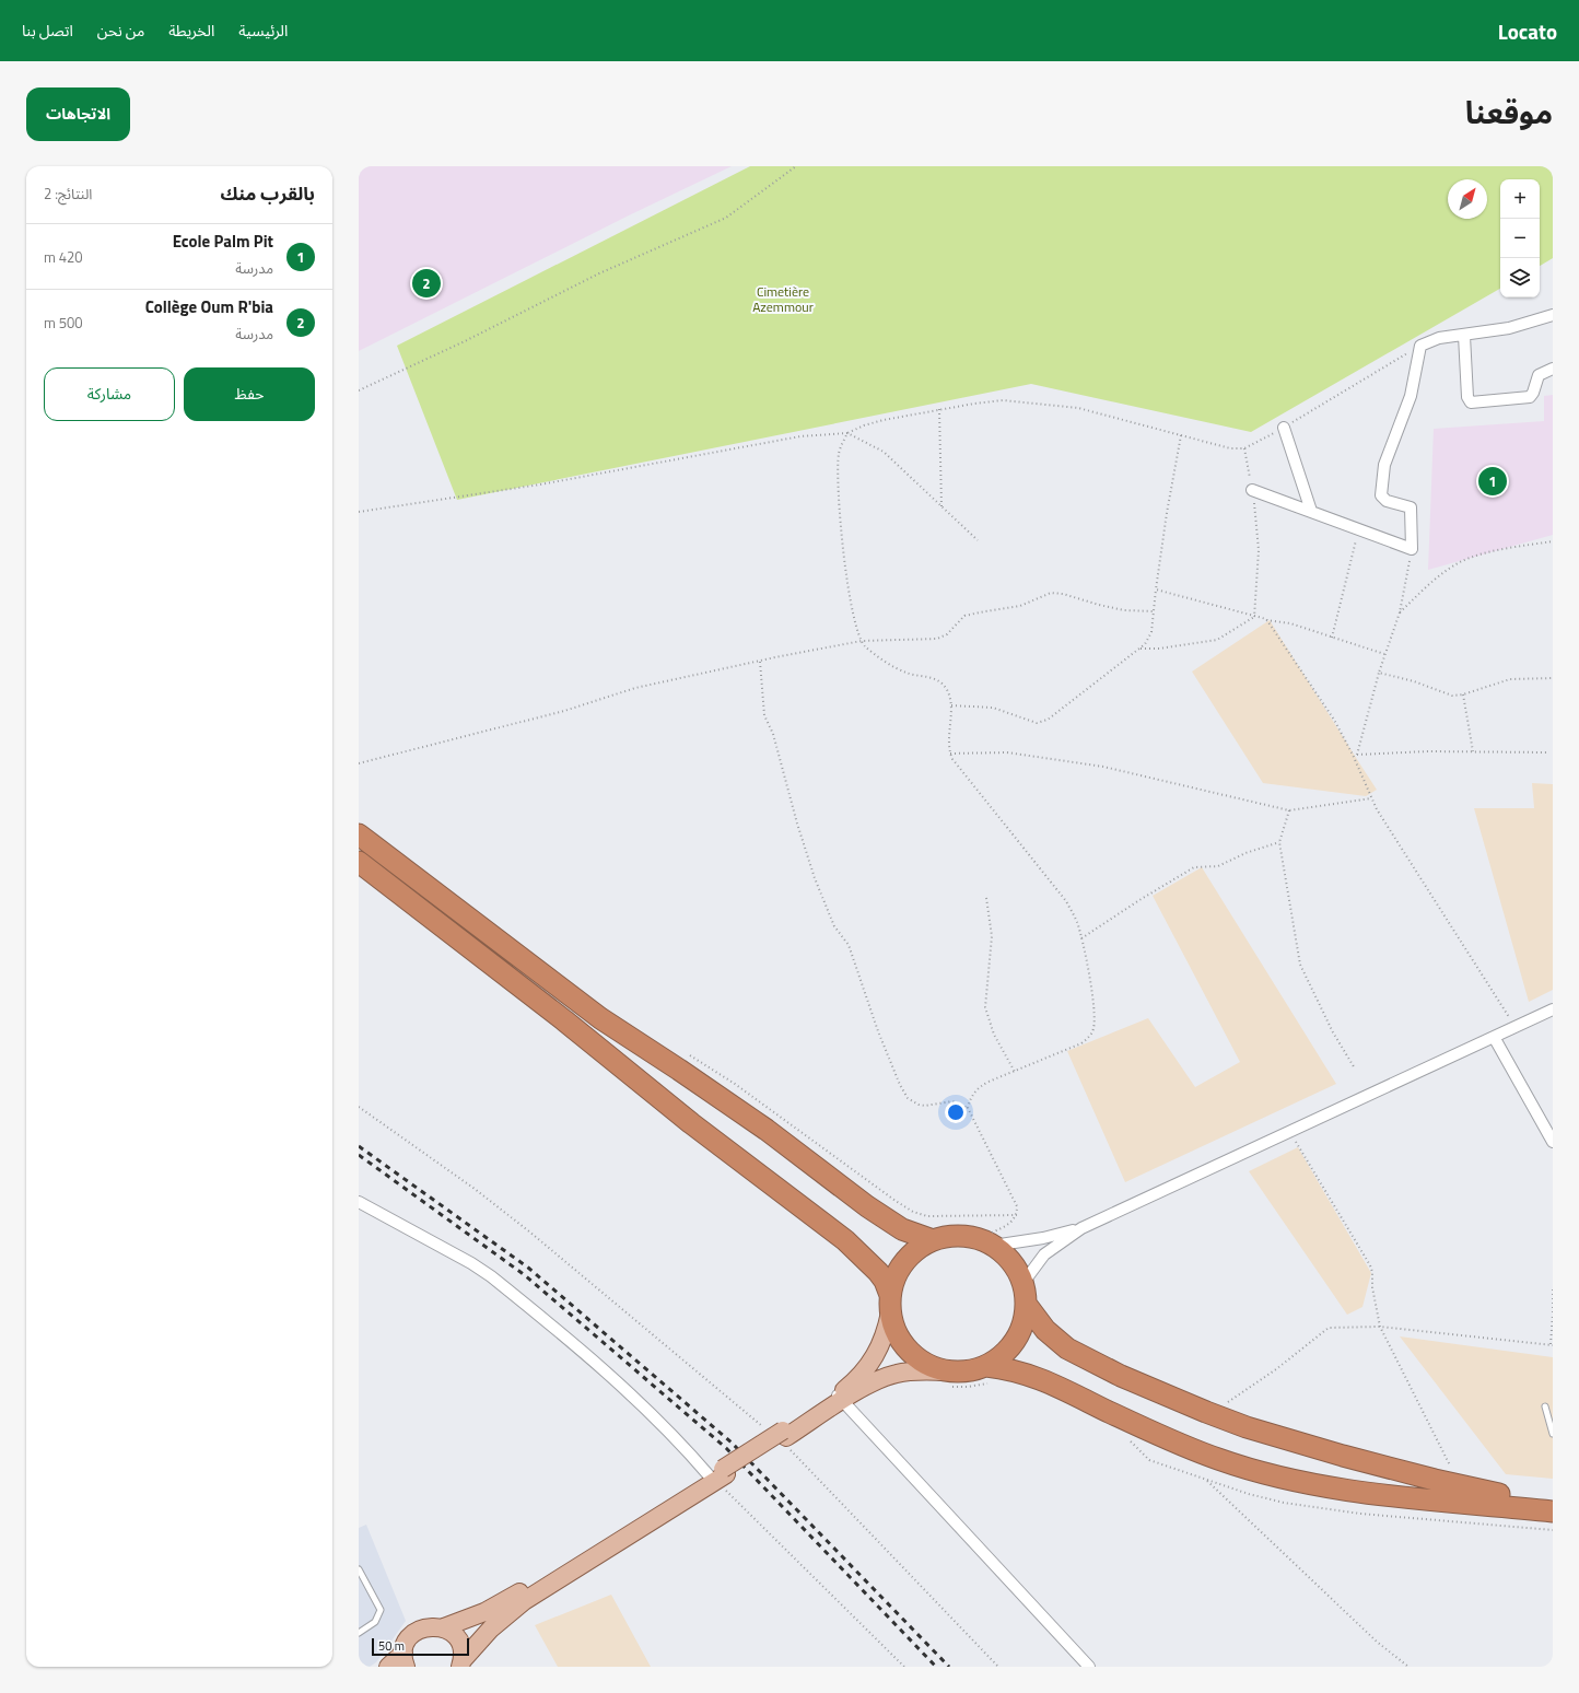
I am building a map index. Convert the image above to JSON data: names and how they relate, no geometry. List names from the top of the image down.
{
  "parks": ["Cimetière Azemmour"],
  "scale_bar": "50 m",
  "north": "top right",
  "page": {
    "header": "Locato",
    "nav": [
      "الرئيسية",
      "الخريطة",
      "من نحن",
      "اتصل بنا"
    ],
    "title": "موقعنا",
    "buttons": [
      "الاتجاهات",
      ["حفظ", "مشاركة"]
    ],
    "heading": ["بالقرب منك", "النتائج: 2"],
    "map_buttons": ["+", "−"],
    "list": [
      {
        "mark": "1",
        "name": "Ecole Palm Pit",
        "note": "مدرسة",
        "value": "420 m"
      },
      {
        "mark": "2",
        "name": "Collège Oum R'bia",
        "note": "مدرسة",
        "value": "500 m"
      }
    ],
    "pins": ["2", "1"],
    "scale": "50 m"
  }
}
